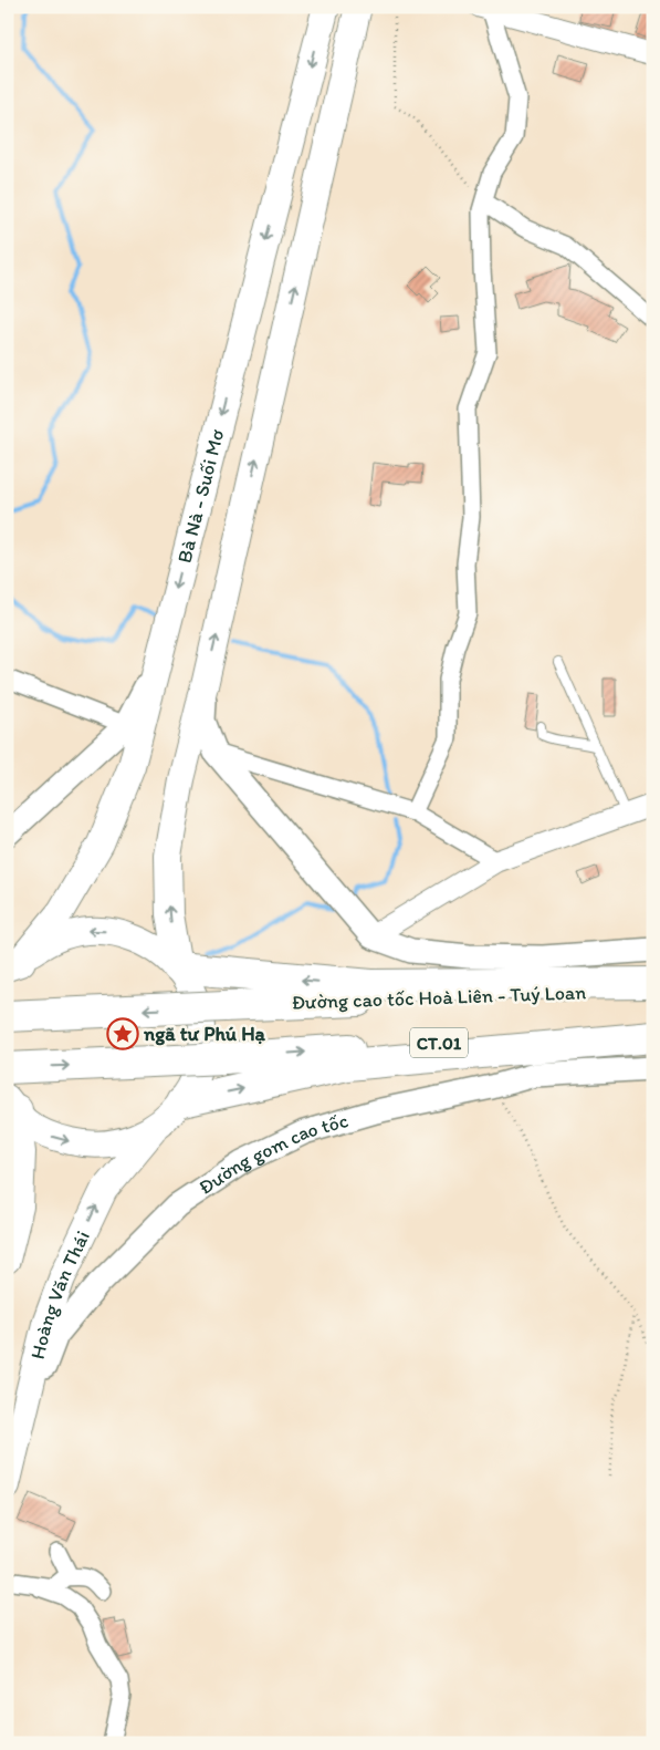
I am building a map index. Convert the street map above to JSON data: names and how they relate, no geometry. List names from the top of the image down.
{
  "streets": {
    "highway": ["Đường cao tốc Hoà Liên - Tuý Loan", "CT.01"],
    "main road": ["Bà Nà - Suối Mơ", "Đường gom cao tốc", "Hoàng Văn Thái"]
  },
  "crossings": [
    ["Đường gom cao tốc", "Hoàng Văn Thái"]
  ],
  "places": {
    "place": ["ngã tư Phú Hạ"]
  }
}
